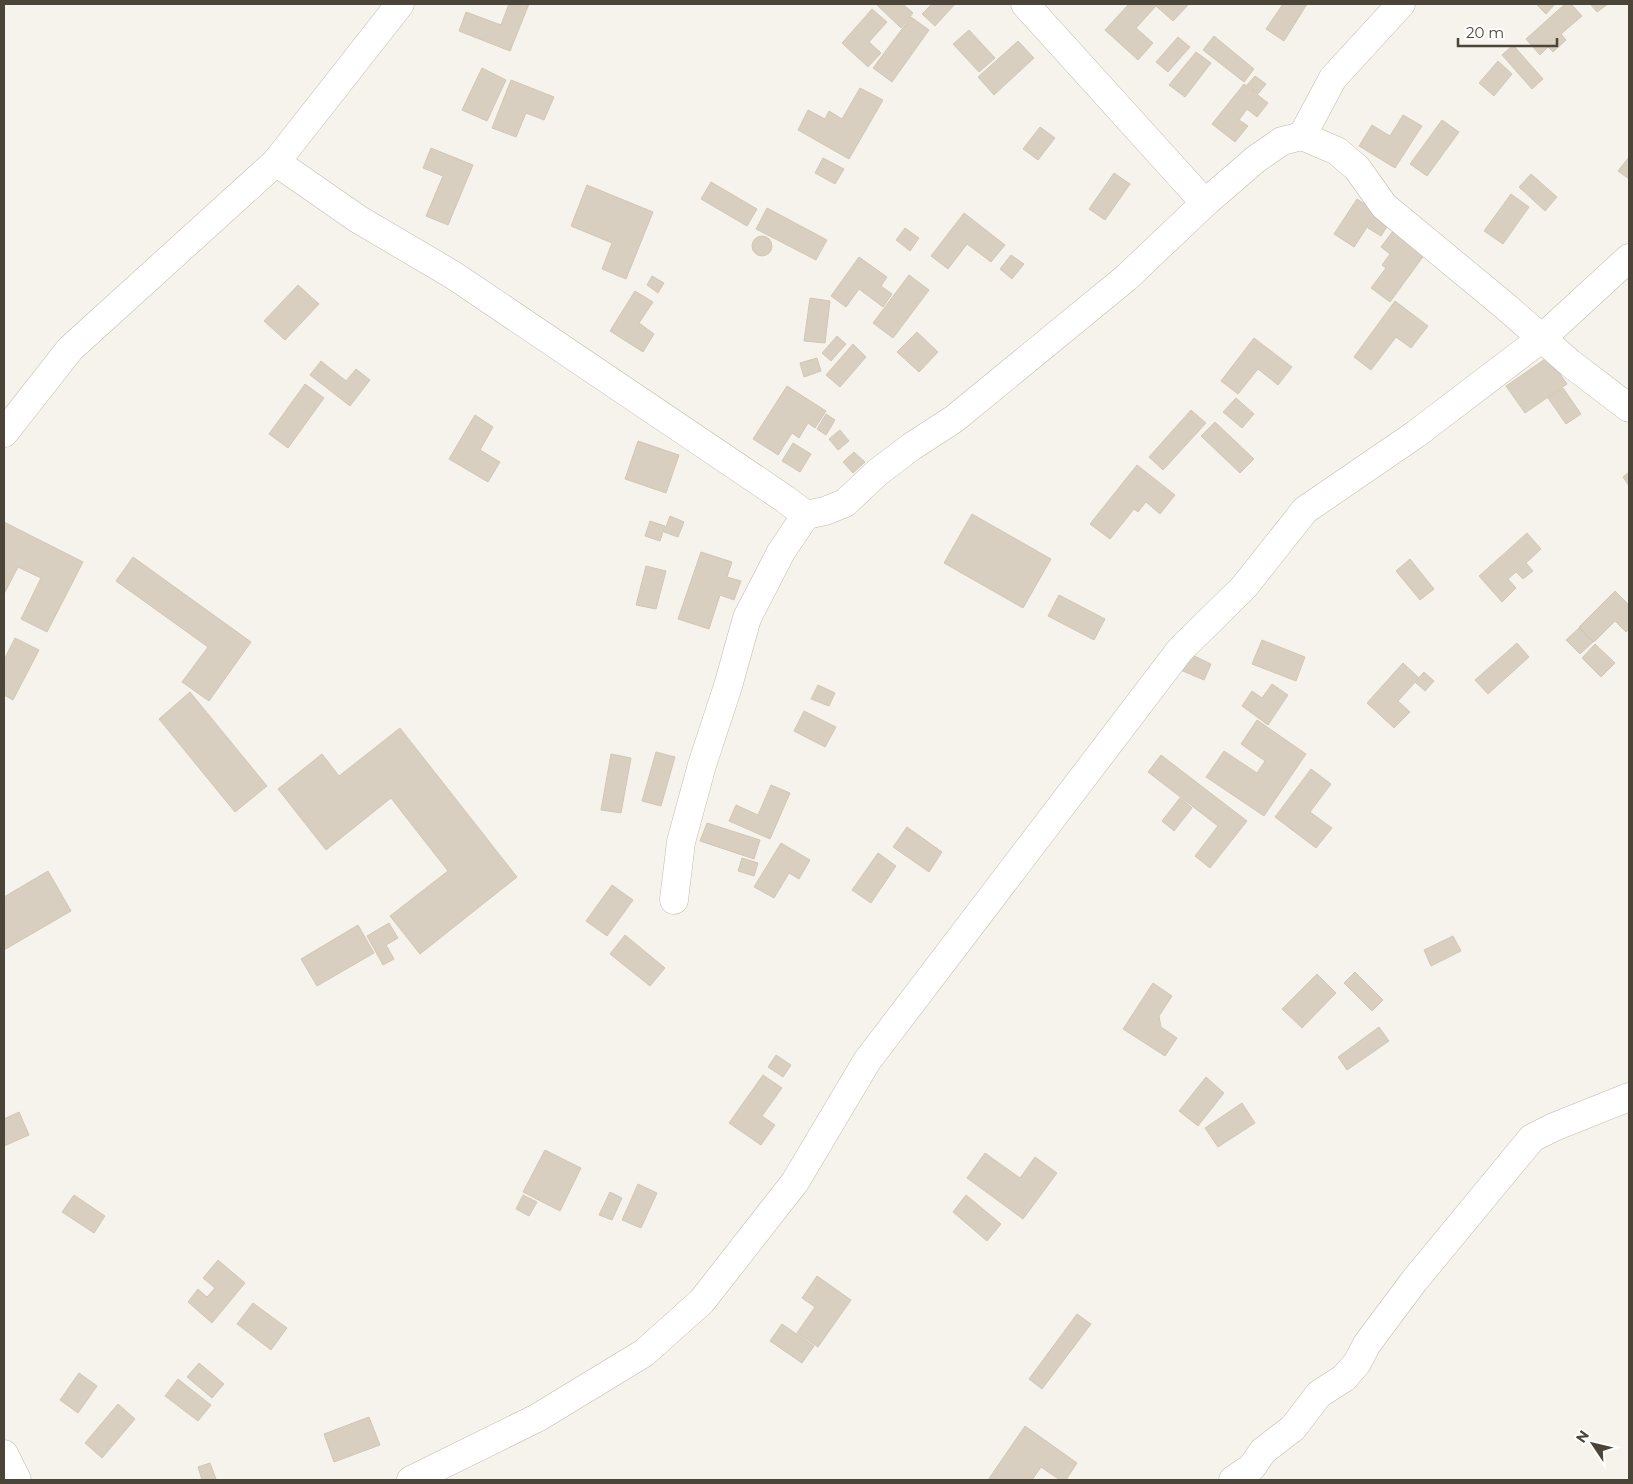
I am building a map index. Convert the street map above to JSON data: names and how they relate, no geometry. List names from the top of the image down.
{
  "scale_bar": "20 m",
  "north": "top left"
}
